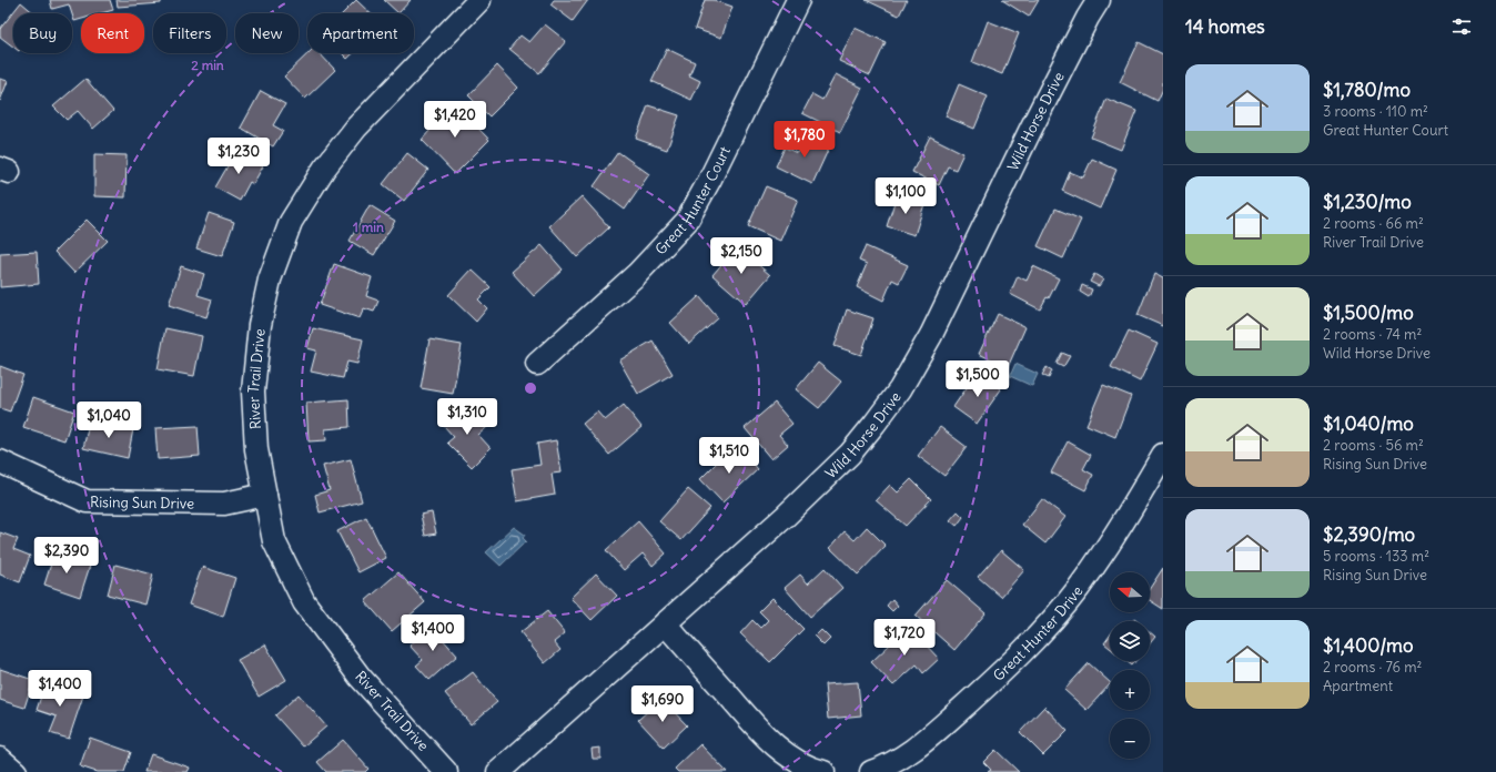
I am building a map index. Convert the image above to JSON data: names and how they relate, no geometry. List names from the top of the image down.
{
  "streets": {
    "street": [
      "Wild Horse Drive",
      "Great Hunter Court",
      "River Trail Drive",
      "Rising Sun Drive",
      "Great Hunter Drive"
    ]
  },
  "crossings": [
    ["River Trail Drive", "Rising Sun Drive"]
  ],
  "north": "left",
  "page": {
    "heading": "14 homes",
    "chip": [
      "Buy",
      "Rent",
      "Filters",
      "New",
      "Apartment"
    ],
    "list": [
      {
        "name": "$1,780/mo",
        "note": "3 rooms · 110 m² · Great Hunter Court"
      },
      {
        "name": "$1,230/mo",
        "note": "2 rooms · 66 m² · River Trail Drive"
      },
      {
        "name": "$1,500/mo",
        "note": "2 rooms · 74 m² · Wild Horse Drive"
      },
      {
        "name": "$1,040/mo",
        "note": "2 rooms · 56 m² · Rising Sun Drive"
      },
      {
        "name": "$2,390/mo",
        "note": "5 rooms · 133 m² · Rising Sun Drive"
      },
      {
        "name": "$1,400/mo",
        "note": "2 rooms · 76 m² · Apartment"
      }
    ],
    "price": [
      "$1,420",
      "$1,780",
      "$1,230",
      "$1,100",
      "$2,150",
      "$1,500",
      "$1,310",
      "$1,040",
      "$1,510",
      "$2,390",
      "$1,400",
      "$1,720",
      "$1,400",
      "$1,690"
    ],
    "map_buttons": ["+", "−"]
  },
  "rings": ["2 min", "1 min"]
}
